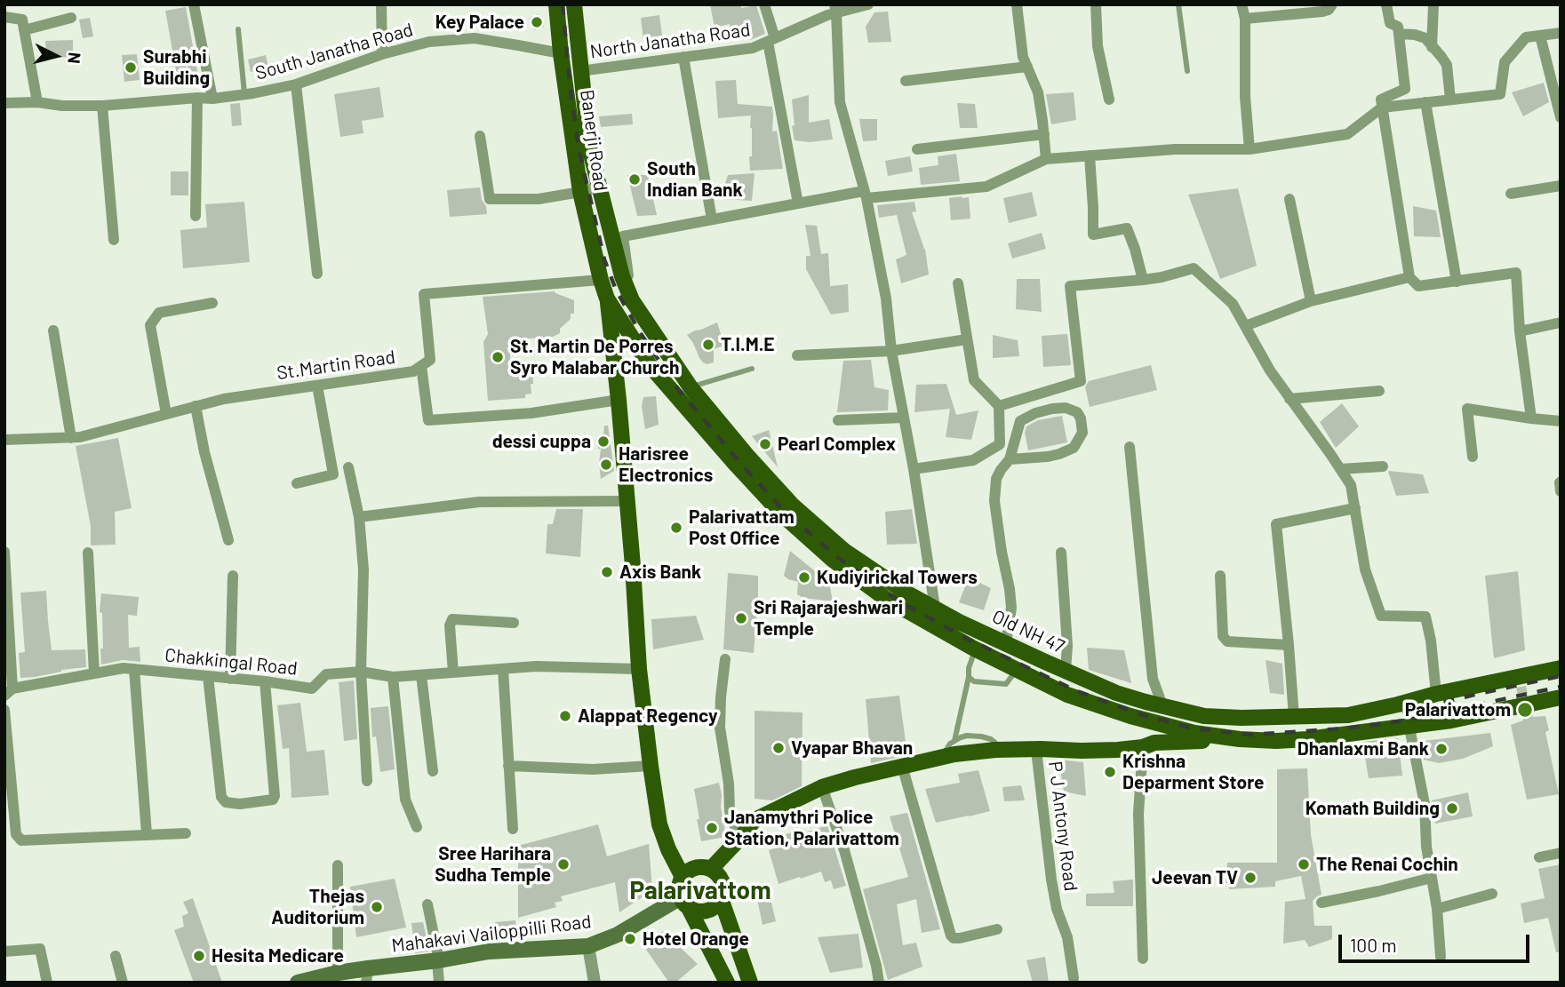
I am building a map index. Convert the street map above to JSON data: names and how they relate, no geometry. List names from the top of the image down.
{
  "streets": {
    "main road": ["Banerji Road", "Old NH 47", "Mahakavi Vailoppilli Road"],
    "street": [
      "North Janatha Road",
      "South Janatha Road",
      "St.Martin Road",
      "Chakkingal Road",
      "P J Antony Road"
    ]
  },
  "crossings": [
    ["North Janatha Road", "Banerji Road"],
    ["South Janatha Road", "Banerji Road"],
    ["Banerji Road", "St.Martin Road"],
    ["Banerji Road", "Old NH 47"],
    ["St.Martin Road", "Old NH 47"],
    ["Old NH 47", "Chakkingal Road"],
    ["Old NH 47", "P J Antony Road"],
    ["Old NH 47", "Mahakavi Vailoppilli Road"]
  ],
  "districts": ["Palarivattom"],
  "places": [
    "Key Palace",
    "Surabhi Building",
    "South Indian Bank",
    "T.I.M.E",
    "St. Martin De Porres Syro Malabar Church",
    "dessi cuppa",
    "Pearl Complex",
    "Harisree Electronics",
    "Palarivattam Post Office",
    "Axis Bank",
    "Kudiyirickal Towers",
    "Sri Rajarajeshwari Temple",
    "Palarivattom",
    "Alappat Regency",
    "Vyapar Bhavan",
    "Dhanlaxmi Bank",
    "Krishna Deparment Store",
    "Komath Building",
    "Janamythri Police Station, Palarivattom",
    "Sree Harihara Sudha Temple",
    "The Renai Cochin",
    "Jeevan TV",
    "Thejas Auditorium",
    "Hotel Orange",
    "Hesita Medicare"
  ],
  "scale_bar": "100 m",
  "north": "right"
}
